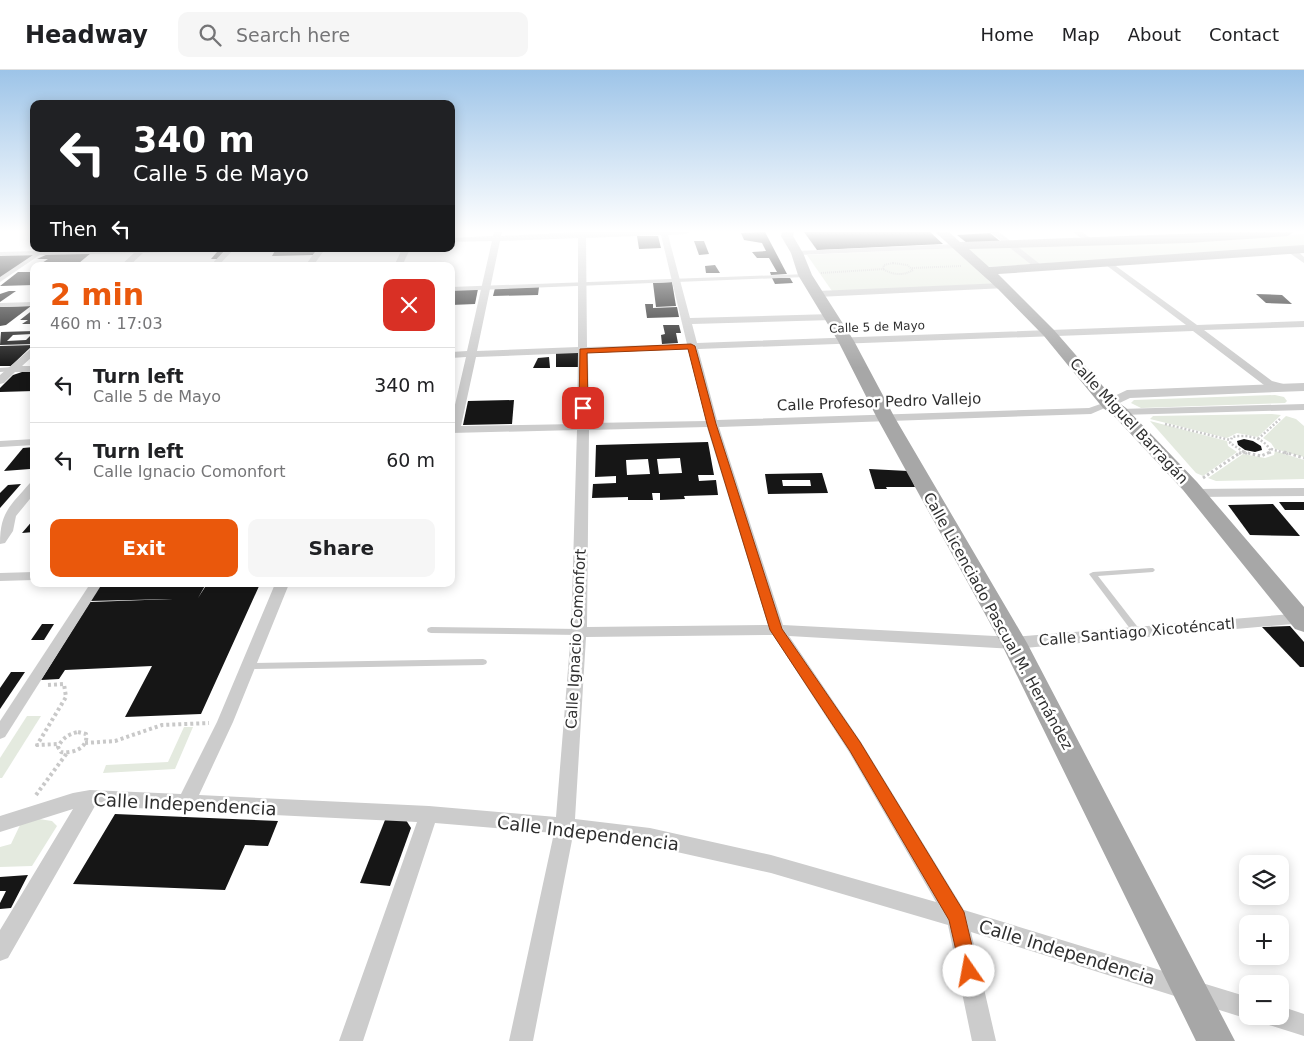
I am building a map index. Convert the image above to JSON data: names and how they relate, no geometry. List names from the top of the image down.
{
  "streets": {
    "main road": ["Calle Miguel Barragán", "Calle Licenciado Pascual M. Hernández"],
    "street": [
      "Calle 5 de Mayo",
      "Calle Profesor Pedro Vallejo",
      "Calle Santiago Xicoténcatl",
      "Calle Ignacio Comonfort",
      "Calle Independencia"
    ]
  },
  "crossings": [
    ["Calle 5 de Mayo", "Calle Miguel Barragán"],
    ["Calle 5 de Mayo", "Calle Licenciado Pascual M. Hernández"],
    ["Calle 5 de Mayo", "Calle Ignacio Comonfort"],
    ["Calle Profesor Pedro Vallejo", "Calle Miguel Barragán"],
    ["Calle Profesor Pedro Vallejo", "Calle Licenciado Pascual M. Hernández"],
    ["Calle Profesor Pedro Vallejo", "Calle Ignacio Comonfort"],
    ["Calle Miguel Barragán", "Calle Santiago Xicoténcatl"],
    ["Calle Licenciado Pascual M. Hernández", "Calle Santiago Xicoténcatl"],
    ["Calle Licenciado Pascual M. Hernández", "Calle Independencia"],
    ["Calle Santiago Xicoténcatl", "Calle Ignacio Comonfort"],
    ["Calle Ignacio Comonfort", "Calle Independencia"]
  ],
  "page": {
    "header": "Headway",
    "search": "Search here",
    "nav": [
      "Home",
      "Map",
      "About",
      "Contact"
    ],
    "turn": ["340 m", "Calle 5 de Mayo"],
    "then": "Then",
    "heading": ["2 min", "460 m · 17:03"],
    "list": [
      {
        "name": "Turn left",
        "note": "Calle 5 de Mayo",
        "value": "340 m"
      },
      {
        "name": "Turn left",
        "note": "Calle Ignacio Comonfort",
        "value": "60 m"
      }
    ],
    "buttons": ["Exit", "Share"],
    "map_buttons": ["+", "−"]
  }
}
